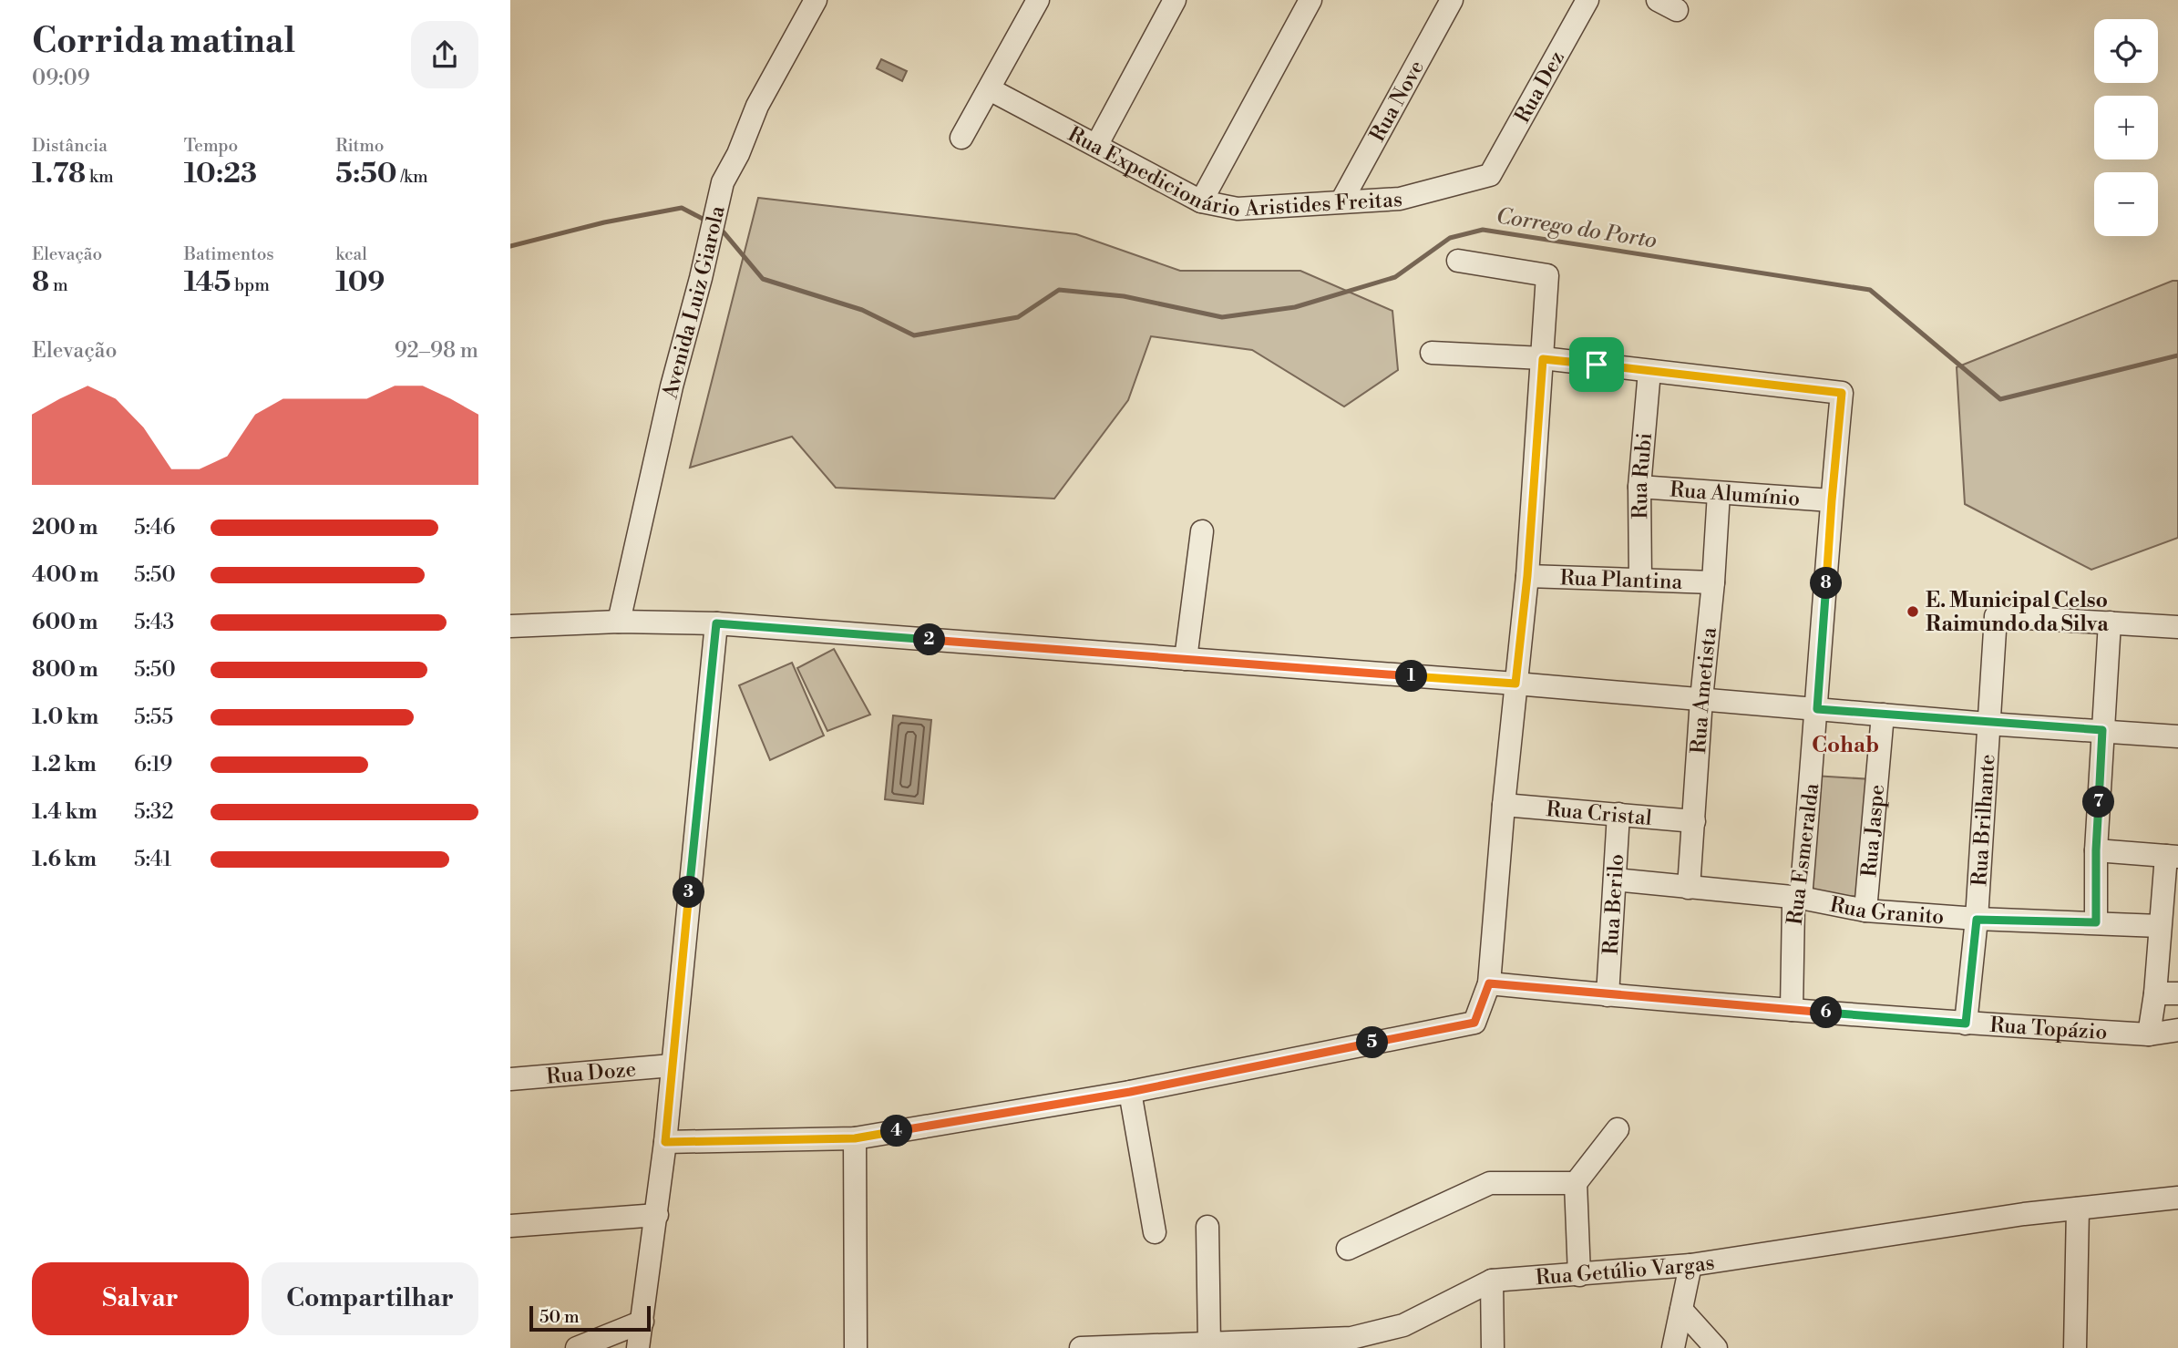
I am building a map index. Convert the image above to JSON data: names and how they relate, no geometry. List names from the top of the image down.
{
  "streets": {
    "street": [
      "Rua Dez",
      "Rua Nove",
      "Rua Expedicionário Aristides Freitas",
      "Avenida Luiz Giarola",
      "Rua Rubi",
      "Rua Alumínio",
      "Rua Plantina",
      "Rua Ametista",
      "Rua Cristal",
      "Rua Brilhante",
      "Rua Jaspe",
      "Rua Esmeralda",
      "Rua Berilo",
      "Rua Granito",
      "Rua Topázio",
      "Rua Doze",
      "Rua Getúlio Vargas"
    ]
  },
  "crossings": [
    ["Rua Dez", "Rua Expedicionário Aristides Freitas"],
    ["Rua Nove", "Rua Expedicionário Aristides Freitas"],
    ["Rua Rubi", "Rua Alumínio"],
    ["Rua Rubi", "Rua Plantina"],
    ["Rua Rubi", "Rua Esmeralda"],
    ["Rua Alumínio", "Rua Ametista"],
    ["Rua Alumínio", "Rua Esmeralda"],
    ["Rua Plantina", "Rua Ametista"],
    ["Rua Ametista", "Rua Cristal"],
    ["Rua Ametista", "Rua Granito"],
    ["Rua Cristal", "Rua Berilo"],
    ["Rua Brilhante", "Rua Granito"],
    ["Rua Brilhante", "Rua Topázio"],
    ["Rua Jaspe", "Rua Granito"],
    ["Rua Esmeralda", "Rua Granito"],
    ["Rua Esmeralda", "Rua Topázio"],
    ["Rua Berilo", "Rua Granito"],
    ["Rua Berilo", "Rua Topázio"]
  ],
  "districts": ["Cohab"],
  "water": ["Corrego do Porto"],
  "places": ["E. Municipal Celso Raimundo da Silva"],
  "scale_bar": "50 m",
  "page": {
    "heading": ["Corrida matinal", "09:09"],
    "map_buttons": ["+", "−"],
    "stats": [
      ["Distância", "1.78 km"],
      ["Tempo", "10:23"],
      ["Ritmo", "5:50 /km"],
      ["Elevação", "8 m"],
      ["Batimentos", "145 bpm"],
      ["kcal", "109"]
    ],
    "chart": ["Elevação", "92–98 m"],
    "list": [
      {
        "name": "200 m",
        "note": "5:46"
      },
      {
        "name": "400 m",
        "note": "5:50"
      },
      {
        "name": "600 m",
        "note": "5:43"
      },
      {
        "name": "800 m",
        "note": "5:50"
      },
      {
        "name": "1.0 km",
        "note": "5:55"
      },
      {
        "name": "1.2 km",
        "note": "6:19"
      },
      {
        "name": "1.4 km",
        "note": "5:32"
      },
      {
        "name": "1.6 km",
        "note": "5:41"
      }
    ],
    "pins": [
      "8",
      "2",
      "1",
      "7",
      "3",
      "6",
      "5",
      "4"
    ],
    "buttons": ["Salvar", "Compartilhar"],
    "scale": "50 m"
  }
}
